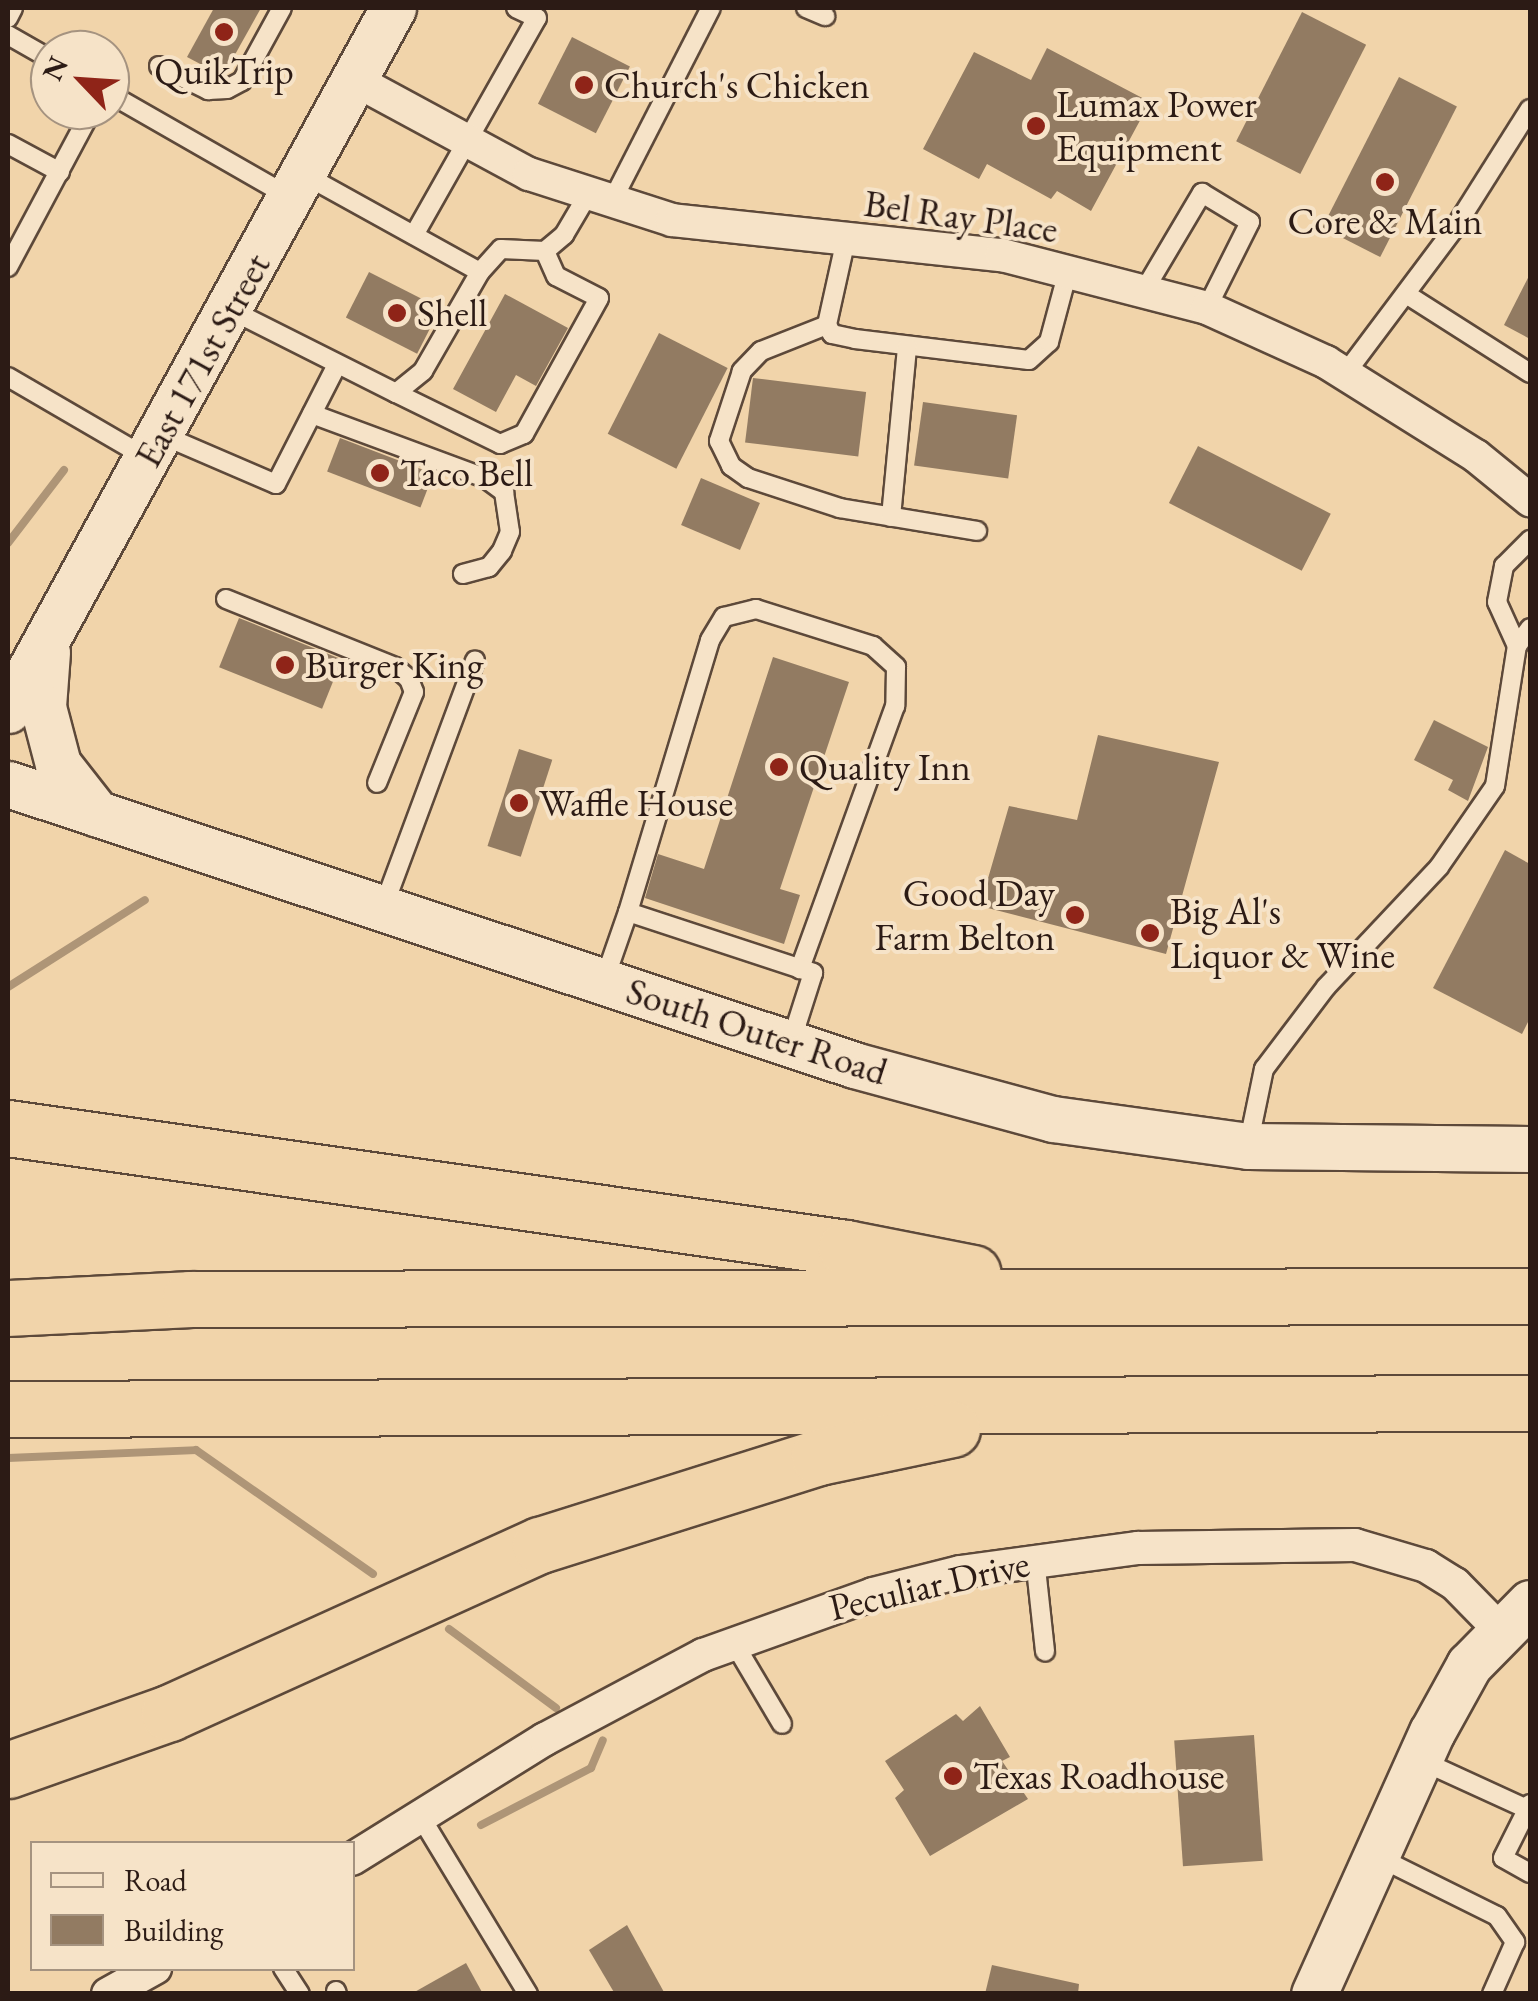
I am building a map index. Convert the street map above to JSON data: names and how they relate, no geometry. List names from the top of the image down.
{
  "streets": {
    "street": [
      "Bel Ray Place",
      "East 171st Street",
      "South Outer Road",
      "Peculiar Drive"
    ]
  },
  "crossings": [
    ["Bel Ray Place", "East 171st Street"]
  ],
  "places": [
    "QuikTrip",
    "Church's Chicken",
    "Lumax Power Equipment",
    "Core & Main",
    "Shell",
    "Taco Bell",
    "Burger King",
    "Quality Inn",
    "Waffle House",
    "Good Day Farm Belton",
    "Big Al's Liquor & Wine",
    "Texas Roadhouse"
  ],
  "legend": ["Road", "Building"],
  "north": "top left"
}
